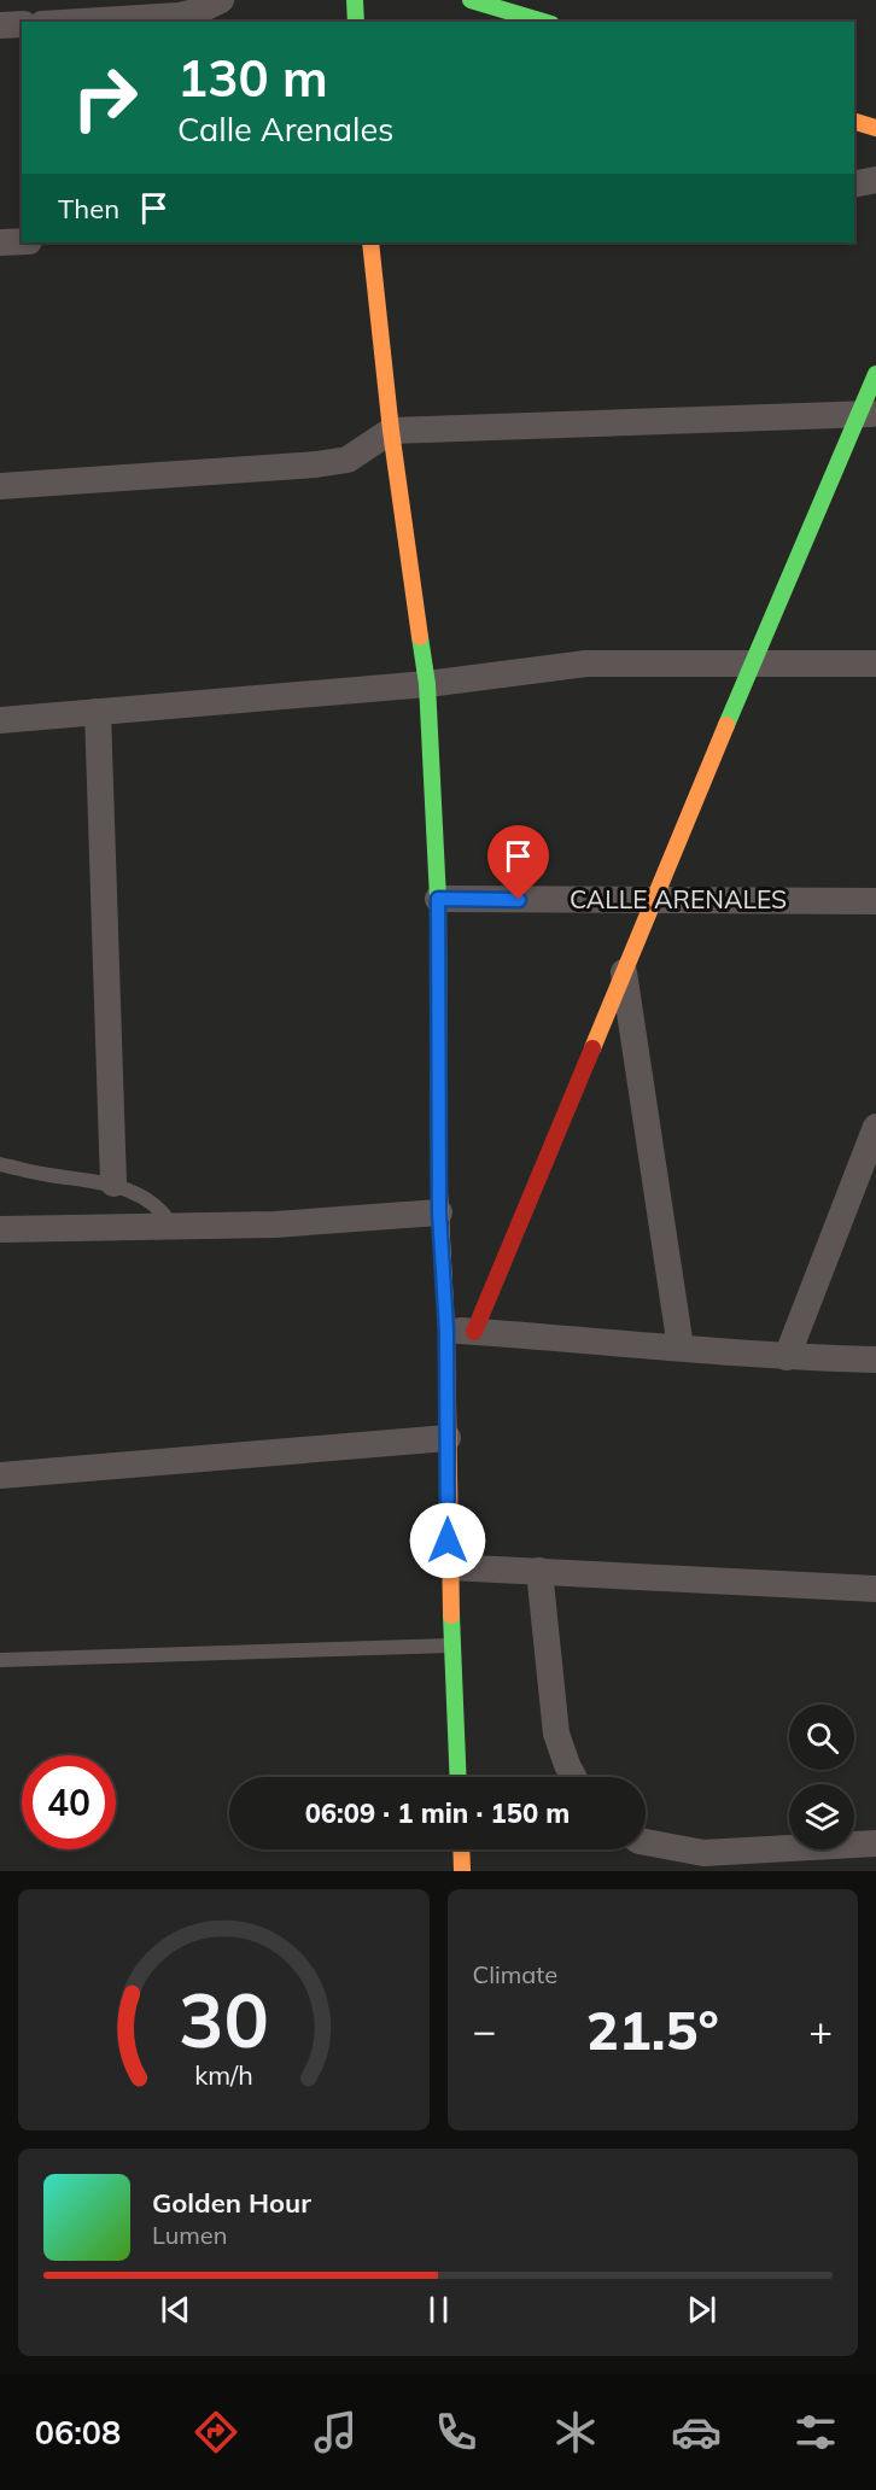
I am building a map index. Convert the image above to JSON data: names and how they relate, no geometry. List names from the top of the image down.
{
  "streets": {
    "street": ["CALLE ARENALES"]
  },
  "page": {
    "turn": ["130 m", "Calle Arenales"],
    "then": "Then",
    "limit": "40",
    "trip": "06:09 · 1 min · 150 m",
    "tile": "Climate",
    "heat": ["−", "21.5°", "+"],
    "song": ["Golden Hour", "Lumen"],
    "tabs": "06:08",
    "gauge": ["30", "km/h"]
  }
}
